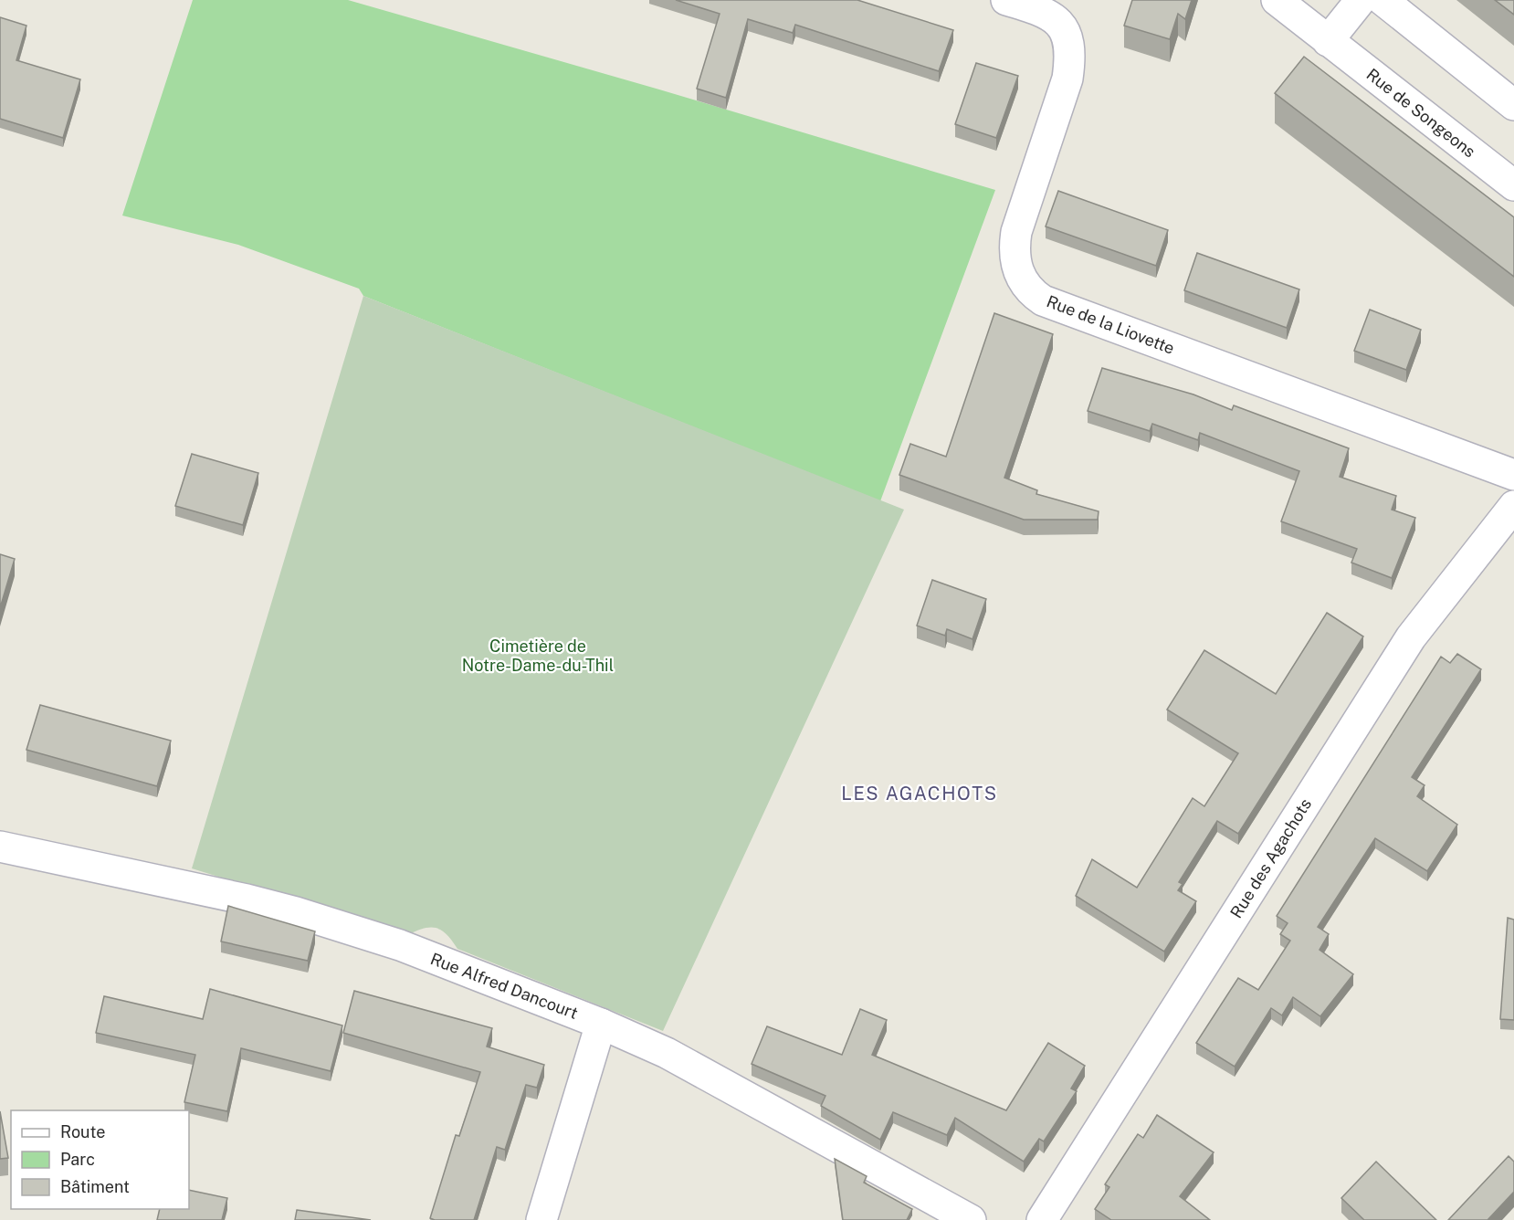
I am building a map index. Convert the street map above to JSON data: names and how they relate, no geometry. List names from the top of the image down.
{
  "streets": {
    "street": [
      "Rue de Songeons",
      "Rue de la Liovette",
      "Rue des Agachots",
      "Rue Alfred Dancourt"
    ]
  },
  "districts": ["LES AGACHOTS"],
  "parks": ["Cimetière de Notre-Dame-du-Thil"],
  "legend": ["Route", "Parc", "Bâtiment"]
}
